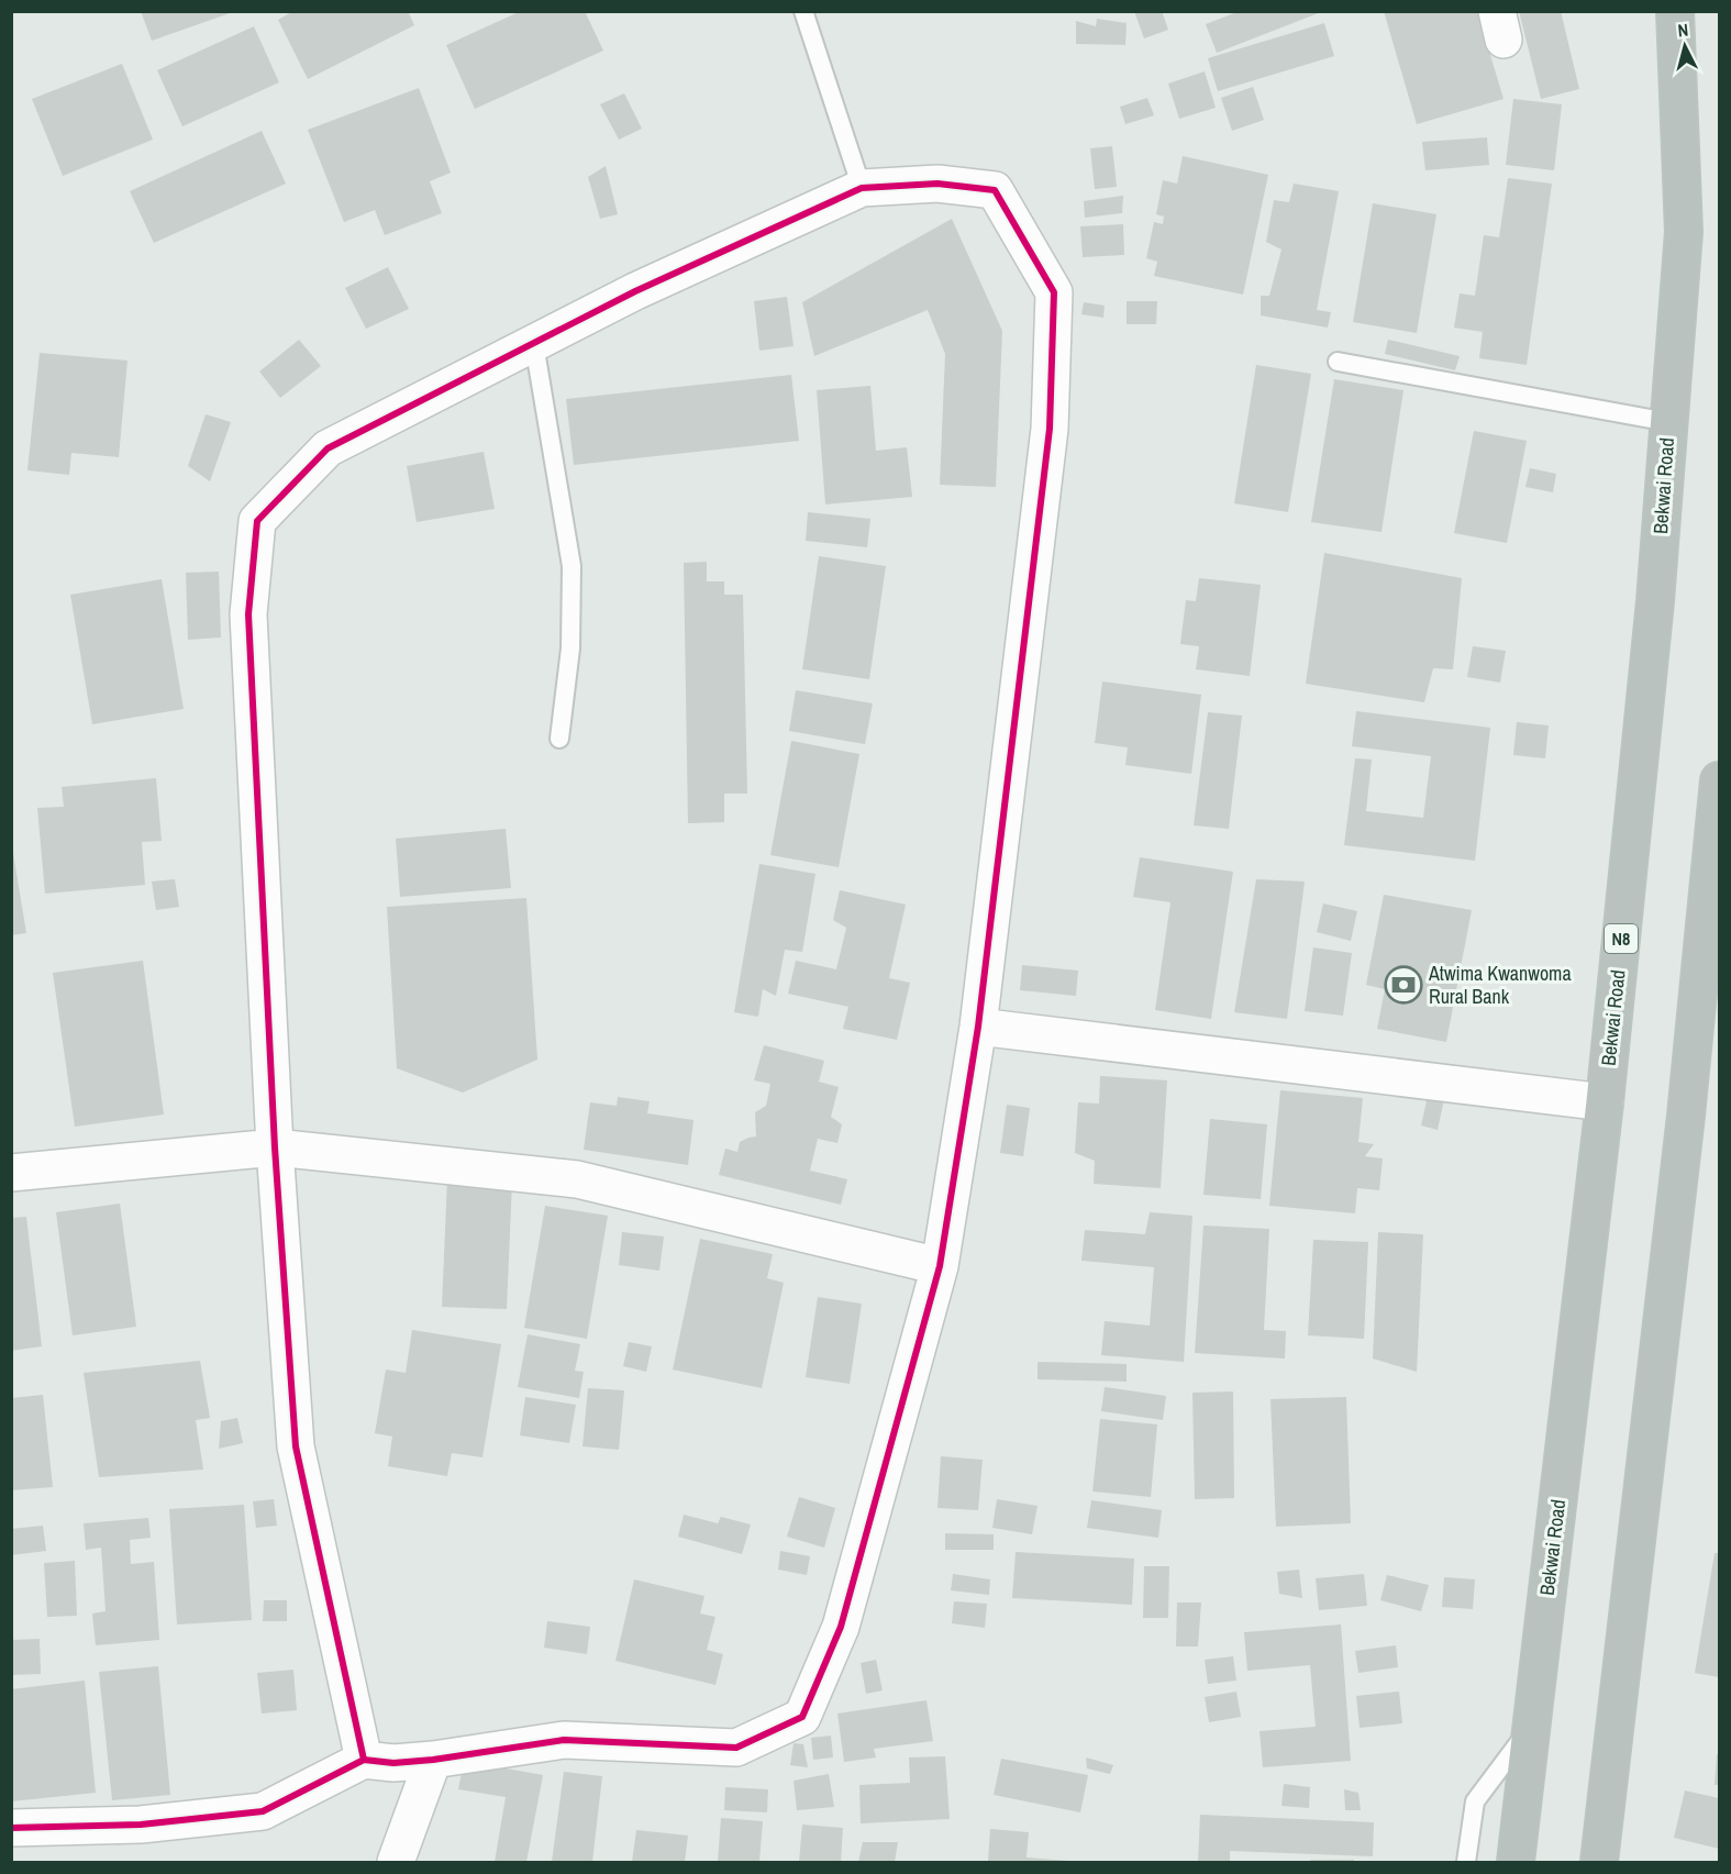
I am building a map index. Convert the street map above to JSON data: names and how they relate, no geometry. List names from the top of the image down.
{
  "streets": {
    "highway": ["Bekwai Road", "N8"]
  },
  "places": {
    "bank": ["Atwima Kwanwoma Rural Bank"]
  },
  "north": "top"
}
